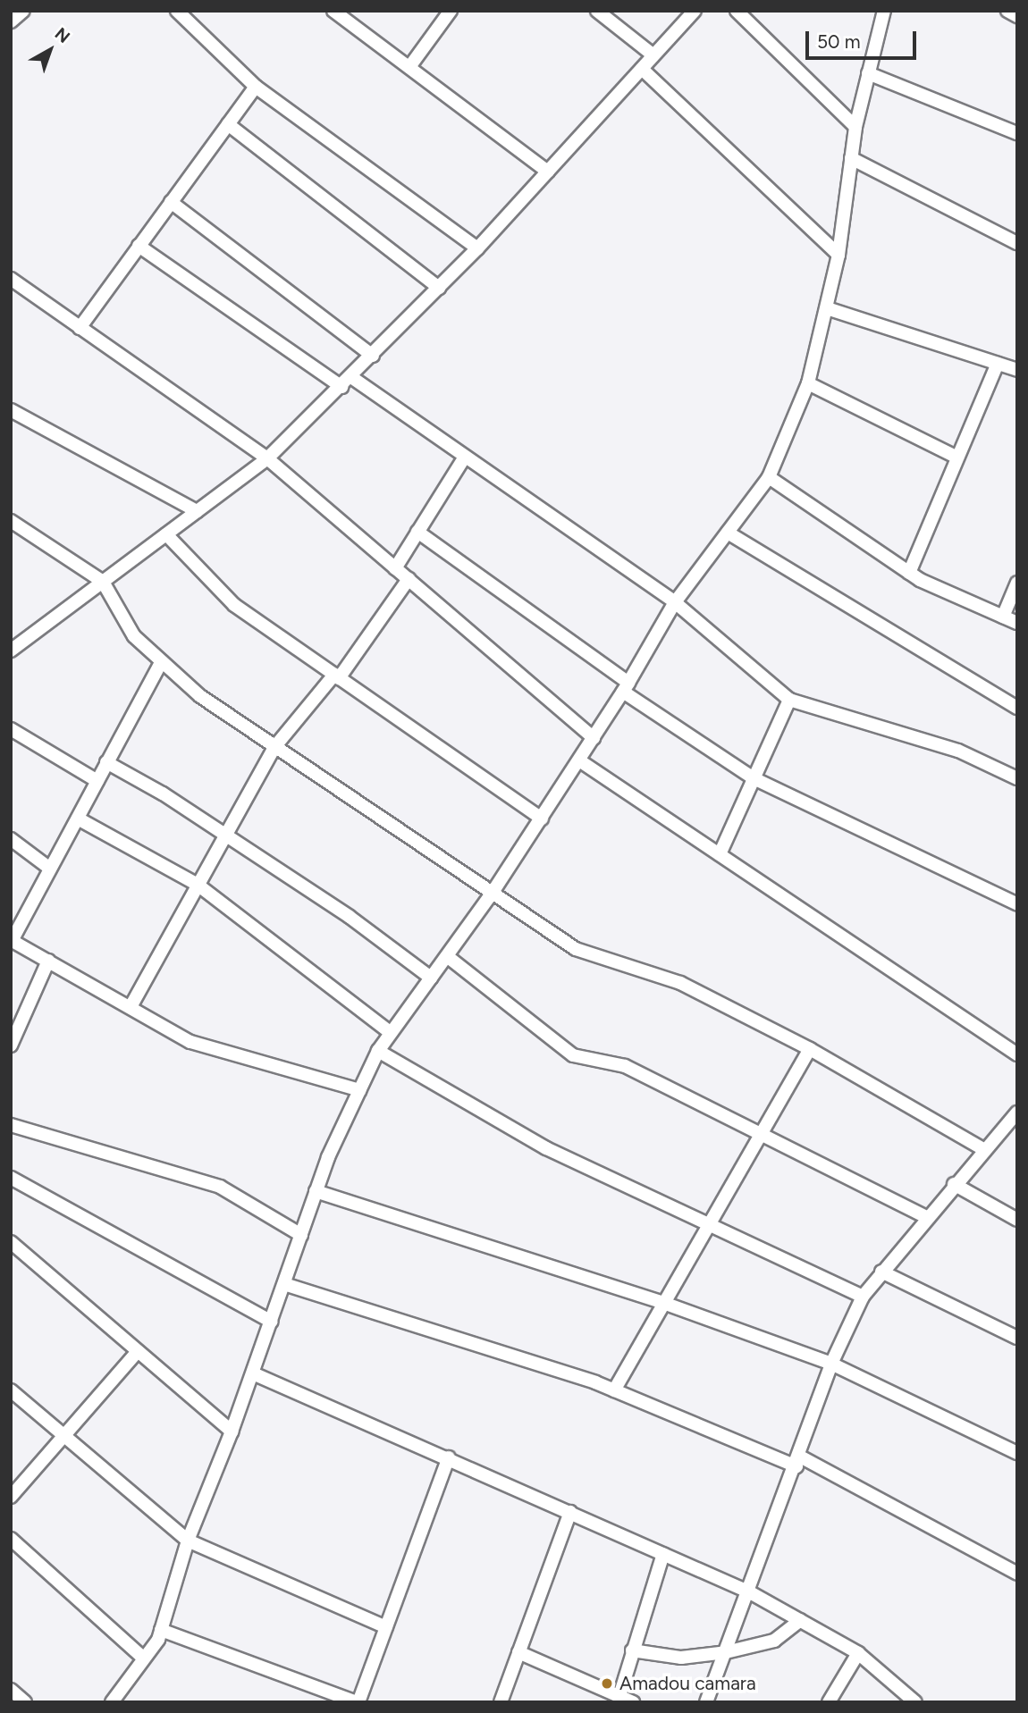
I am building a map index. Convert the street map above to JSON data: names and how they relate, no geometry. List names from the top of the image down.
{
  "places": ["Amadou camara"],
  "scale_bar": "50 m",
  "north": "top right"
}
